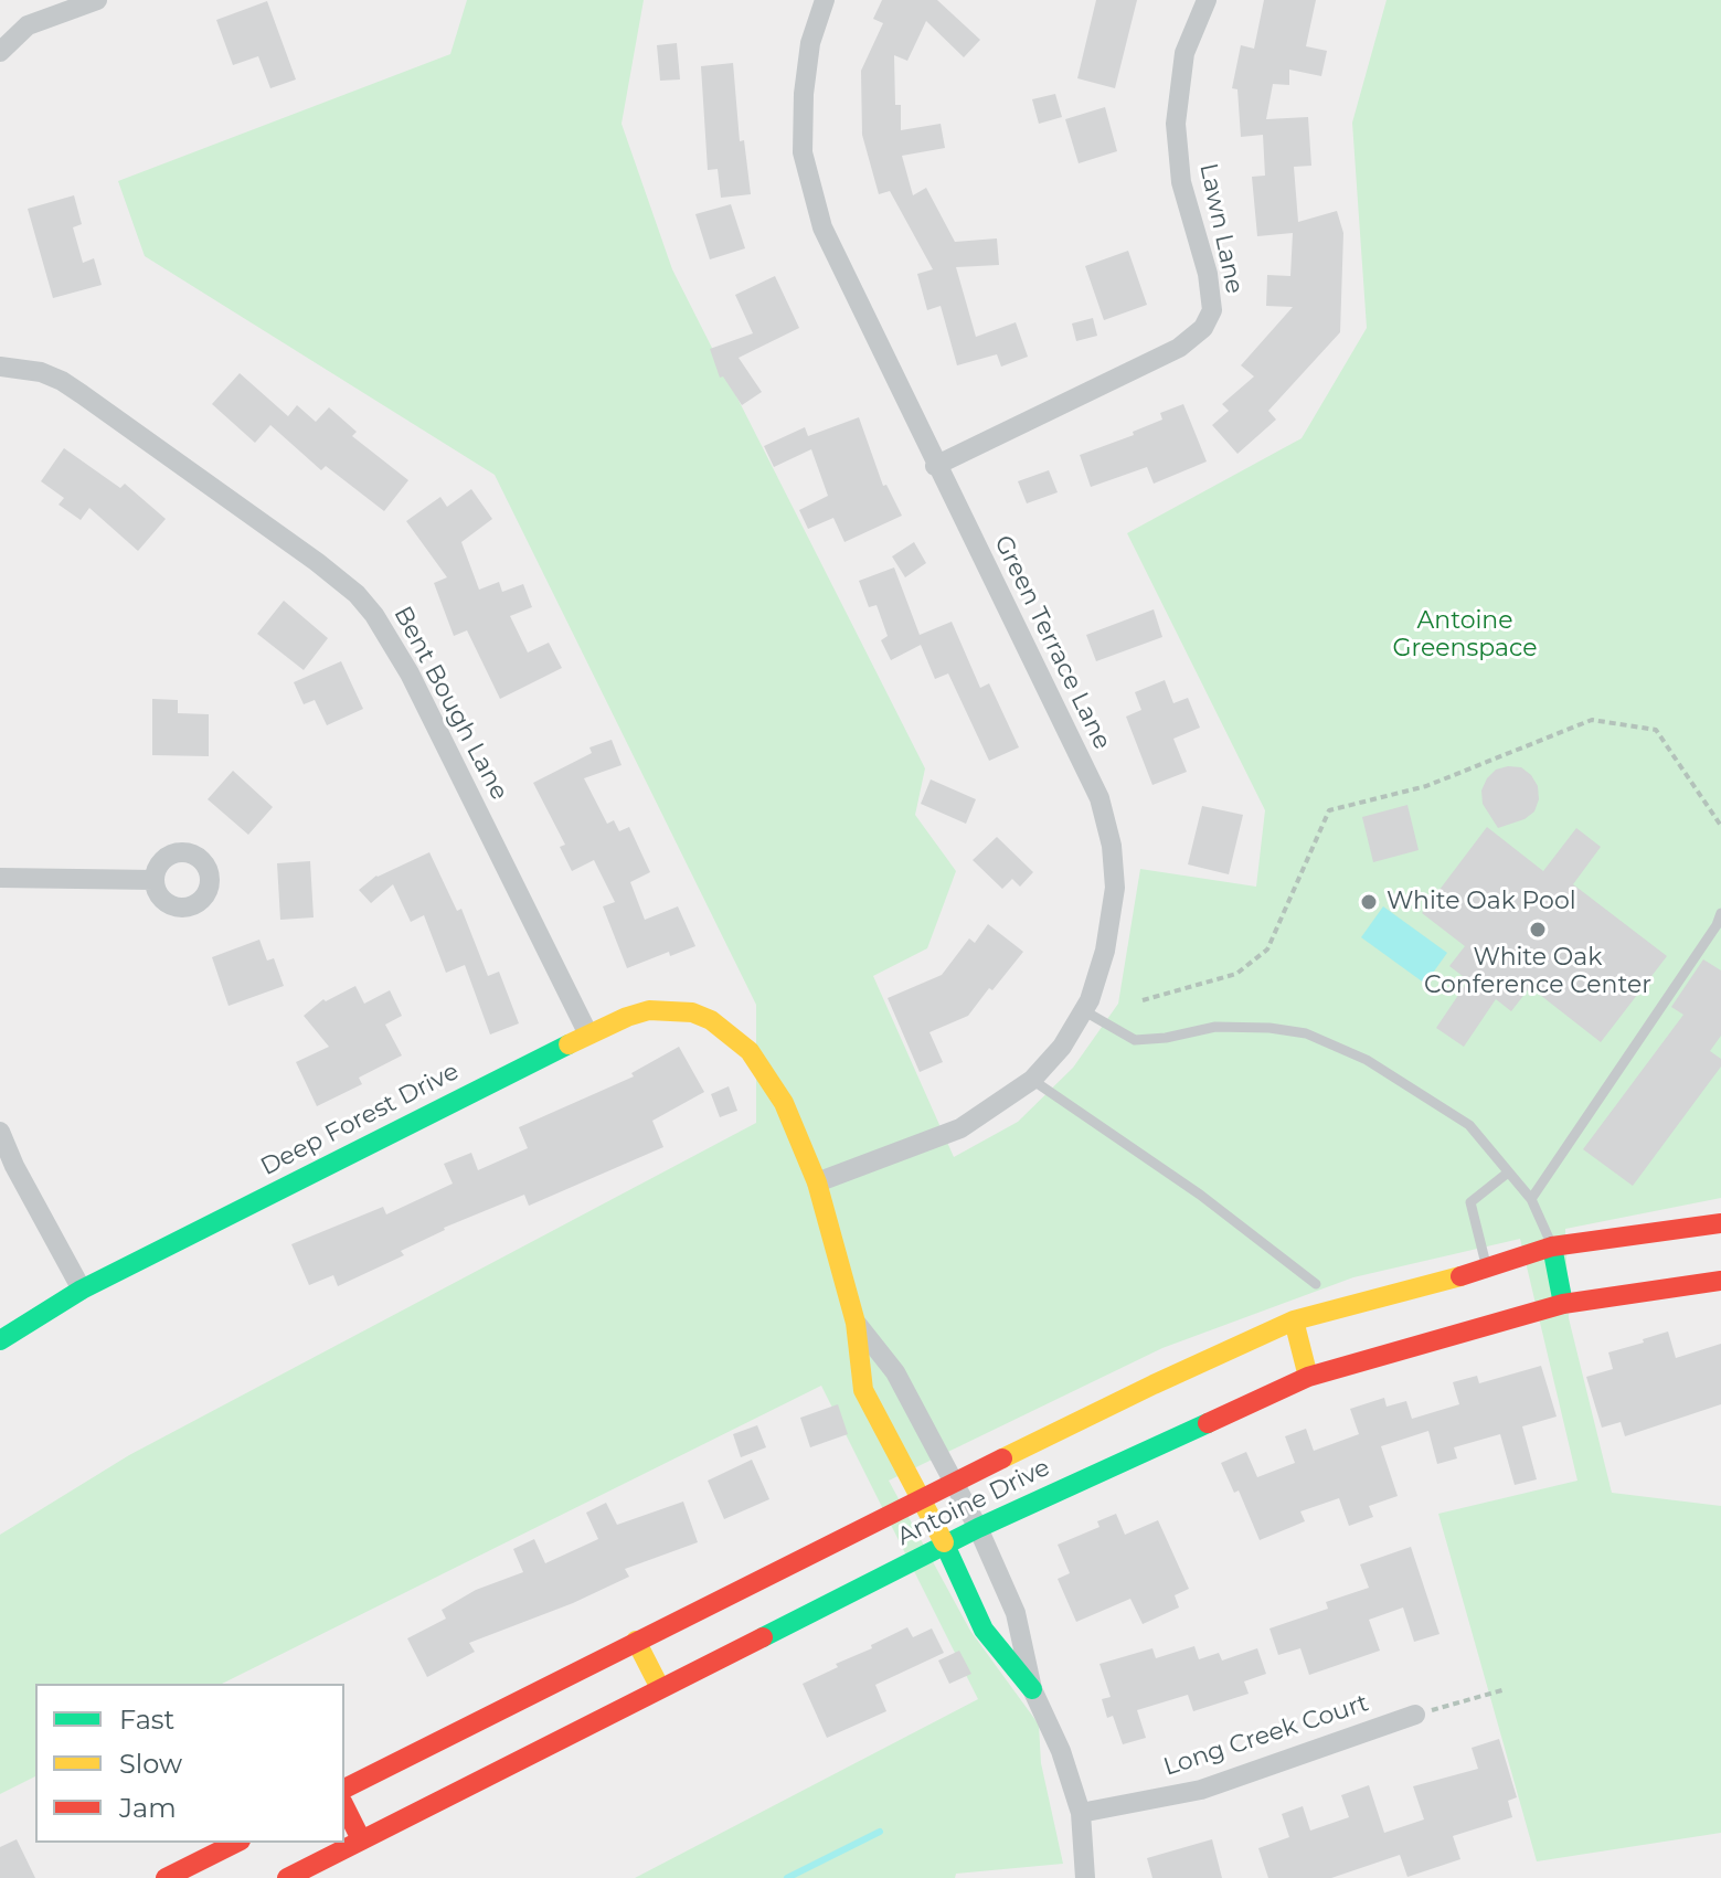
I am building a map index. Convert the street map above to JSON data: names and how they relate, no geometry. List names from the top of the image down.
{
  "streets": {
    "main road": ["Deep Forest Drive", "Antoine Drive"],
    "street": [
      "Lawn Lane",
      "Green Terrace Lane",
      "Bent Bough Lane",
      "Long Creek Court"
    ]
  },
  "crossings": [
    ["Lawn Lane", "Green Terrace Lane"],
    ["Green Terrace Lane", "Deep Forest Drive"],
    ["Bent Bough Lane", "Deep Forest Drive"],
    ["Deep Forest Drive", "Antoine Drive"]
  ],
  "parks": ["Antoine Greenspace"],
  "places": ["White Oak Pool", "White Oak Conference Center"],
  "legend": ["Fast", "Slow", "Jam"]
}
